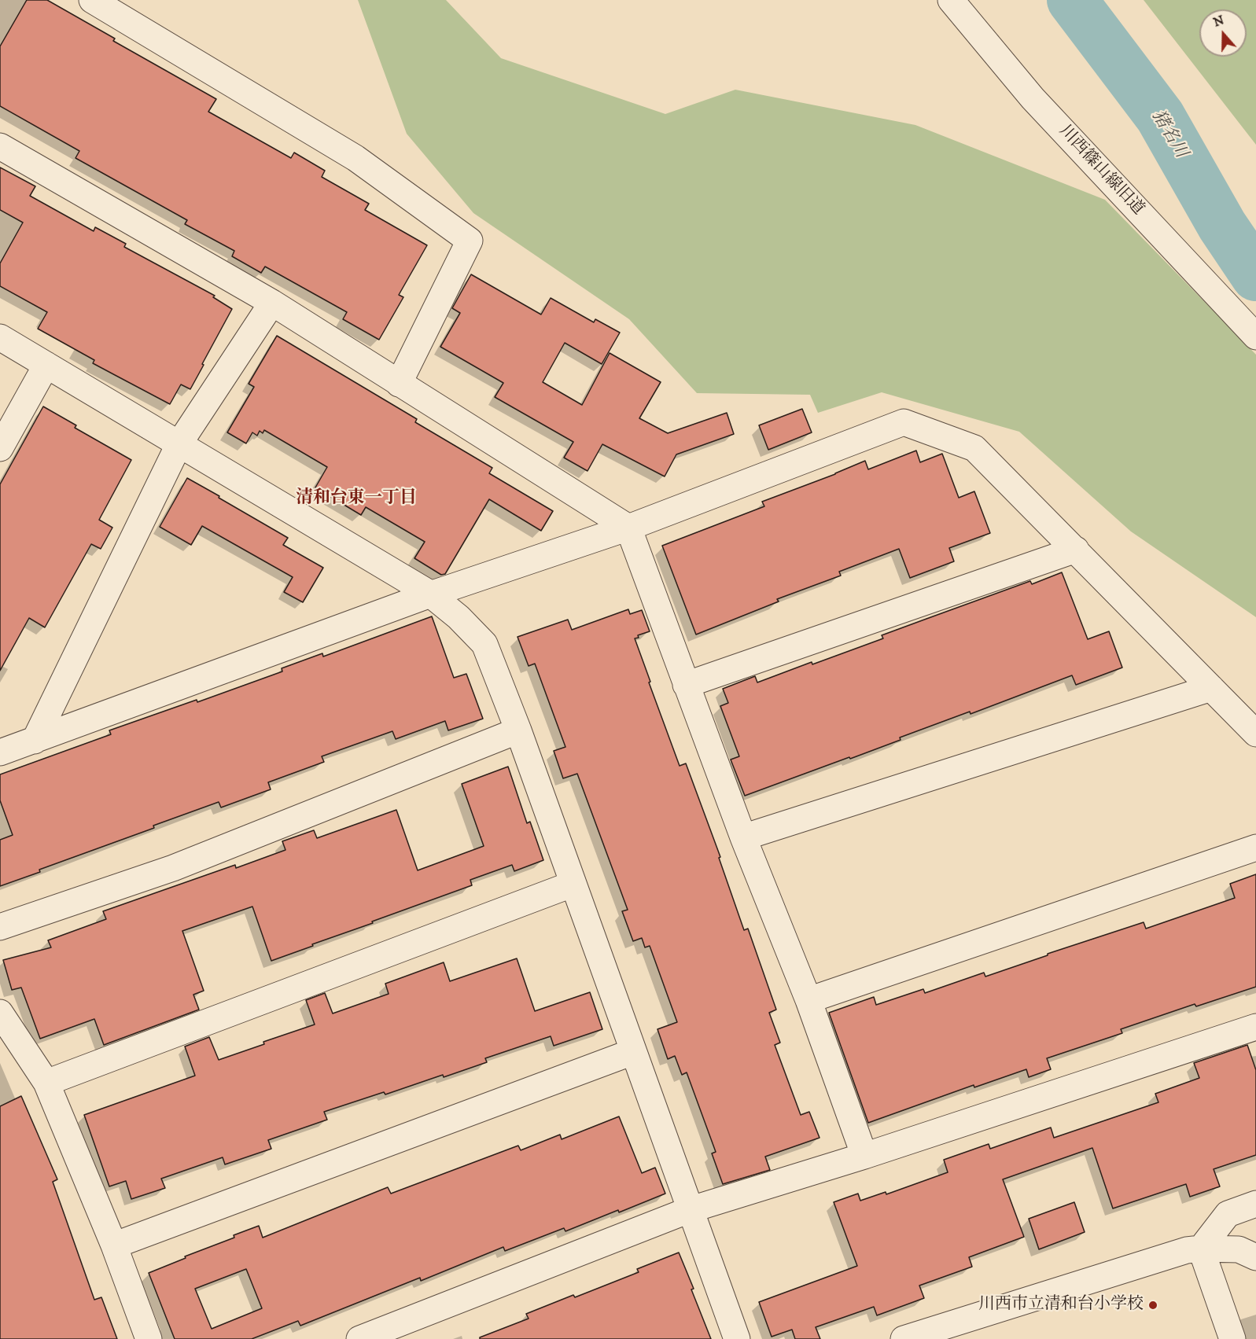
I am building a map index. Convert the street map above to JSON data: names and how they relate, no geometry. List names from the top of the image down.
{
  "streets": {
    "street": ["川西篠山線旧道"]
  },
  "districts": ["清和台東一丁目"],
  "water": ["猪名川"],
  "places": ["川西市立清和台小学校"],
  "north": "top"
}
